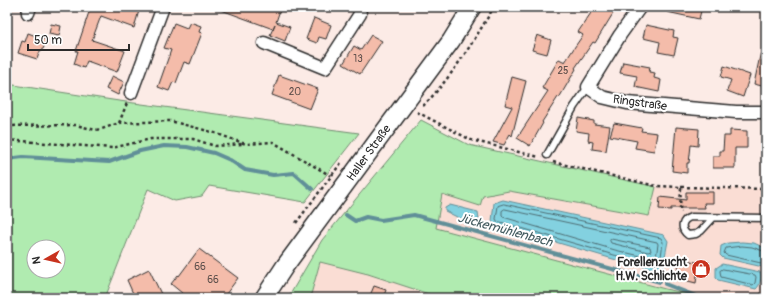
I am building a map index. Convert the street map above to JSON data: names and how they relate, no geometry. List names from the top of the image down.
{
  "streets": {
    "main road": ["Haller Straße"],
    "street": ["Ringstraße"]
  },
  "water": ["Jückemühlenbach"],
  "places": {
    "shop": ["Forellenzucht H.W. Schlichte"]
  },
  "house_numbers": [
    "13",
    "25",
    "20",
    "66",
    "66"
  ],
  "scale_bar": "50 m",
  "north": "left"
}
